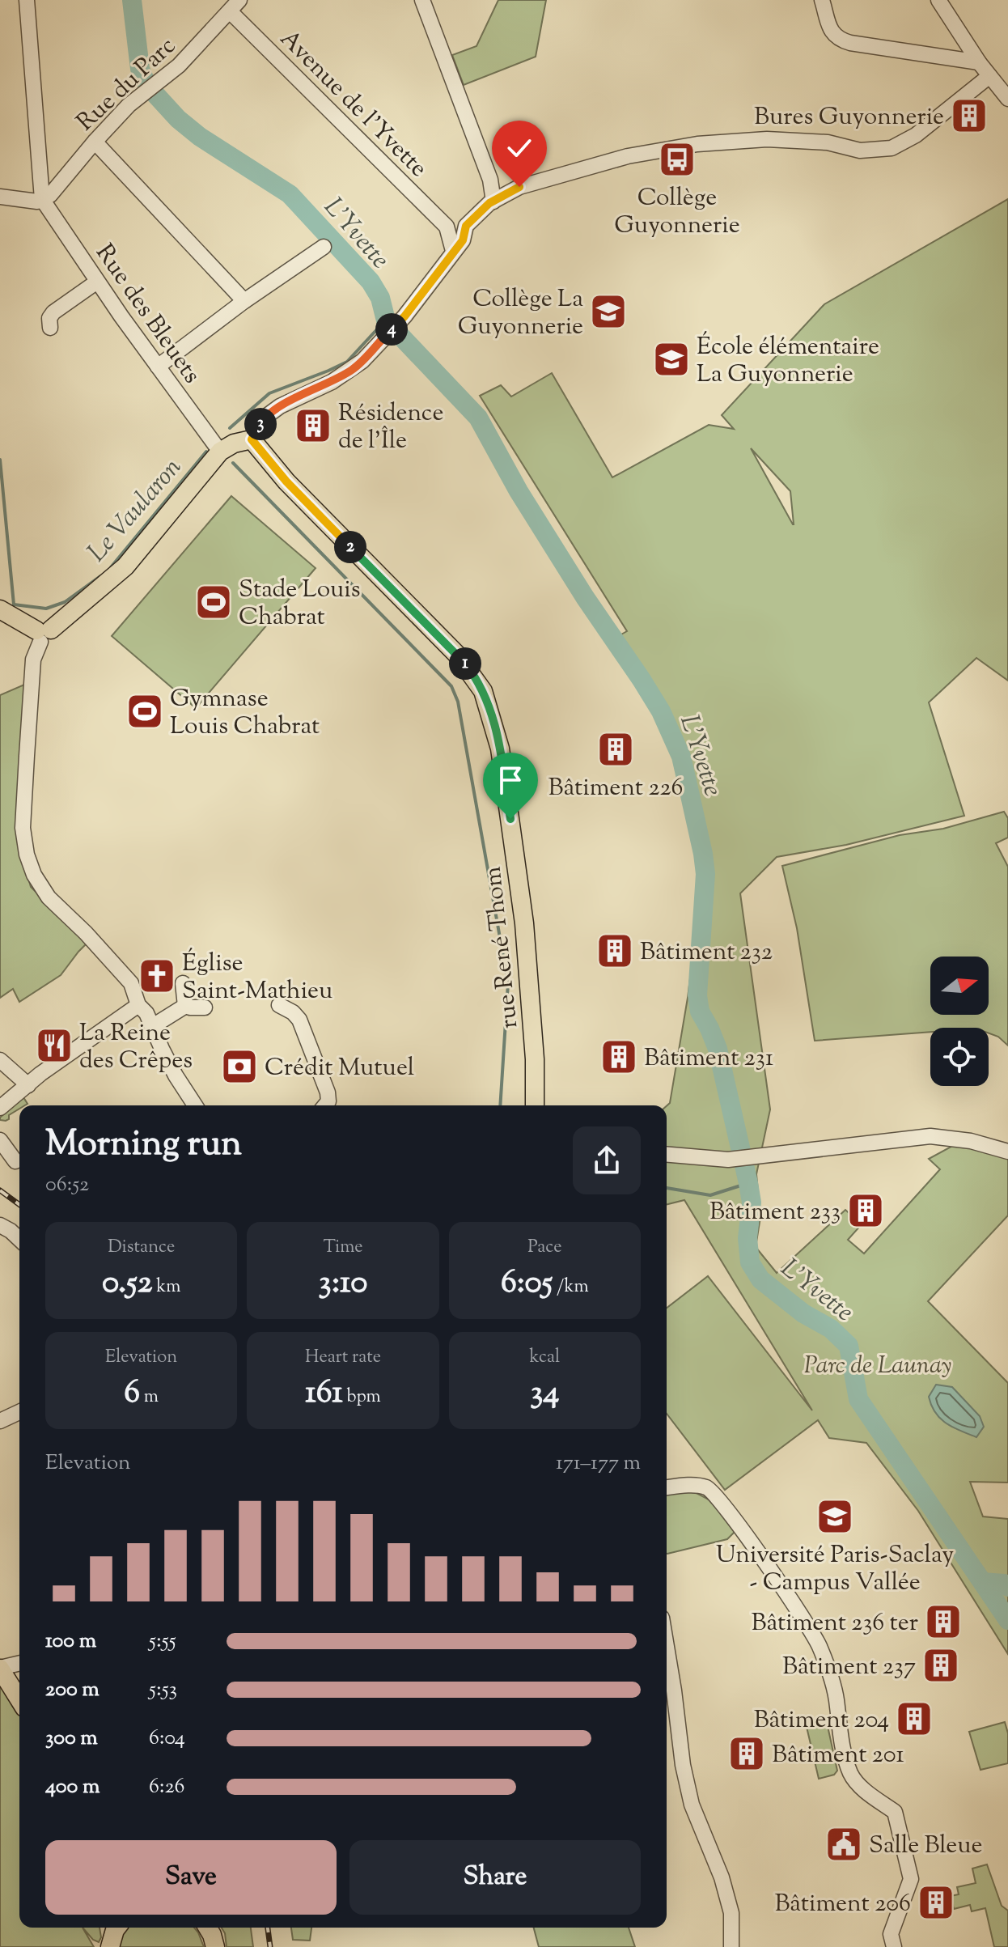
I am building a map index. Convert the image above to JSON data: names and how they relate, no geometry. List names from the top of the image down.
{
  "streets": {
    "main road": ["rue René Thom"],
    "street": ["Rue du Parc", "Avenue de l'Yvette", "Rue des Bleuets"]
  },
  "crossings": [
    ["Rue du Parc", "Avenue de l'Yvette"],
    ["Rue du Parc", "Rue des Bleuets"]
  ],
  "water": ["L'Yvette", "Le Vaularon"],
  "parks": ["Parc de Launay"],
  "places": {
    "building": [
      "Bures Guyonnerie",
      "Résidence de l'Île",
      "Bâtiment 226",
      "Bâtiment 232",
      "Bâtiment 231",
      "Bâtiment 233",
      "Bâtiment 236 ter",
      "Bâtiment 237",
      "Bâtiment 204",
      "Bâtiment 201",
      "Bâtiment 206"
    ],
    "bus stop": ["Collège Guyonnerie"],
    "school or university": ["Collège La Guyonnerie", "École élémentaire La Guyonnerie", "Université Paris-Saclay - Campus Vallée"],
    "sports": ["Stade Louis Chabrat", "Gymnase Louis Chabrat"],
    "church": ["Église Saint-Mathieu"],
    "restaurant": ["La Reine des Crêpes"],
    "bank": ["Crédit Mutuel"],
    "public building": ["Salle Bleue"]
  },
  "north": "right",
  "page": {
    "pins": [
      "4",
      "3",
      "2",
      "1"
    ],
    "heading": ["Morning run", "06:52"],
    "stats": [
      ["Distance", "0.52 km"],
      ["Time", "3:10"],
      ["Pace", "6:05 /km"],
      ["Elevation", "6 m"],
      ["Heart rate", "161 bpm"],
      ["kcal", "34"]
    ],
    "chart": ["Elevation", "171–177 m"],
    "list": [
      {
        "name": "100 m",
        "note": "5:55"
      },
      {
        "name": "200 m",
        "note": "5:53"
      },
      {
        "name": "300 m",
        "note": "6:04"
      },
      {
        "name": "400 m",
        "note": "6:26"
      }
    ],
    "buttons": ["Save", "Share"]
  }
}
